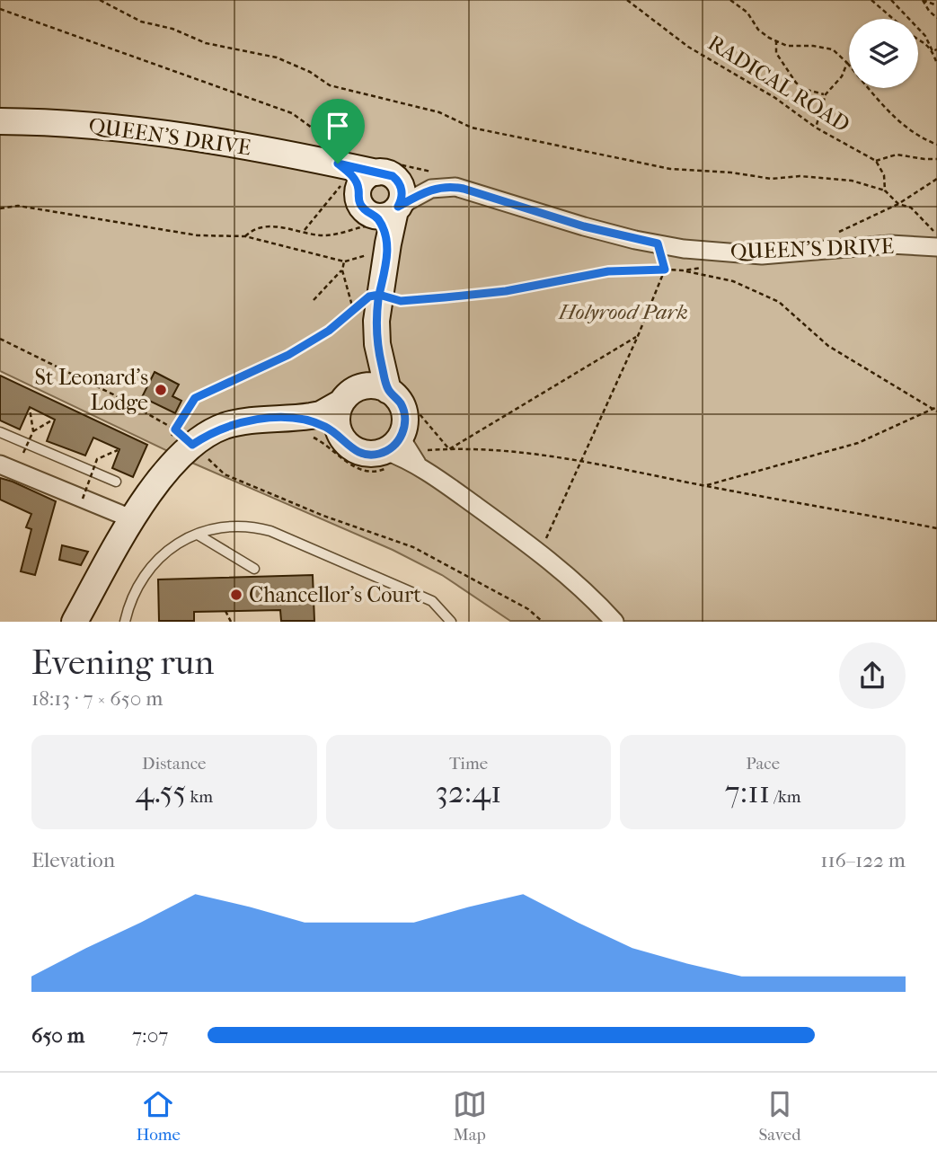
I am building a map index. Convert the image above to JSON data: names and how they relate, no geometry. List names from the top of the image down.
{
  "streets": {
    "street": ["QUEEN'S DRIVE"],
    "path": ["RADICAL ROAD"]
  },
  "parks": ["Holyrood Park"],
  "places": ["St Leonard's Lodge", "Chancellor's Court"],
  "page": {
    "heading": ["Evening run", "18:13 · 7 × 650 m"],
    "stats": [
      ["Distance", "4.55 km"],
      ["Time", "32:41"],
      ["Pace", "7:11 /km"]
    ],
    "chart": ["Elevation", "116–122 m"],
    "list": [
      {
        "name": "650 m",
        "note": "7:07"
      }
    ],
    "tabs": ["Home", "Map", "Saved"]
  }
}
